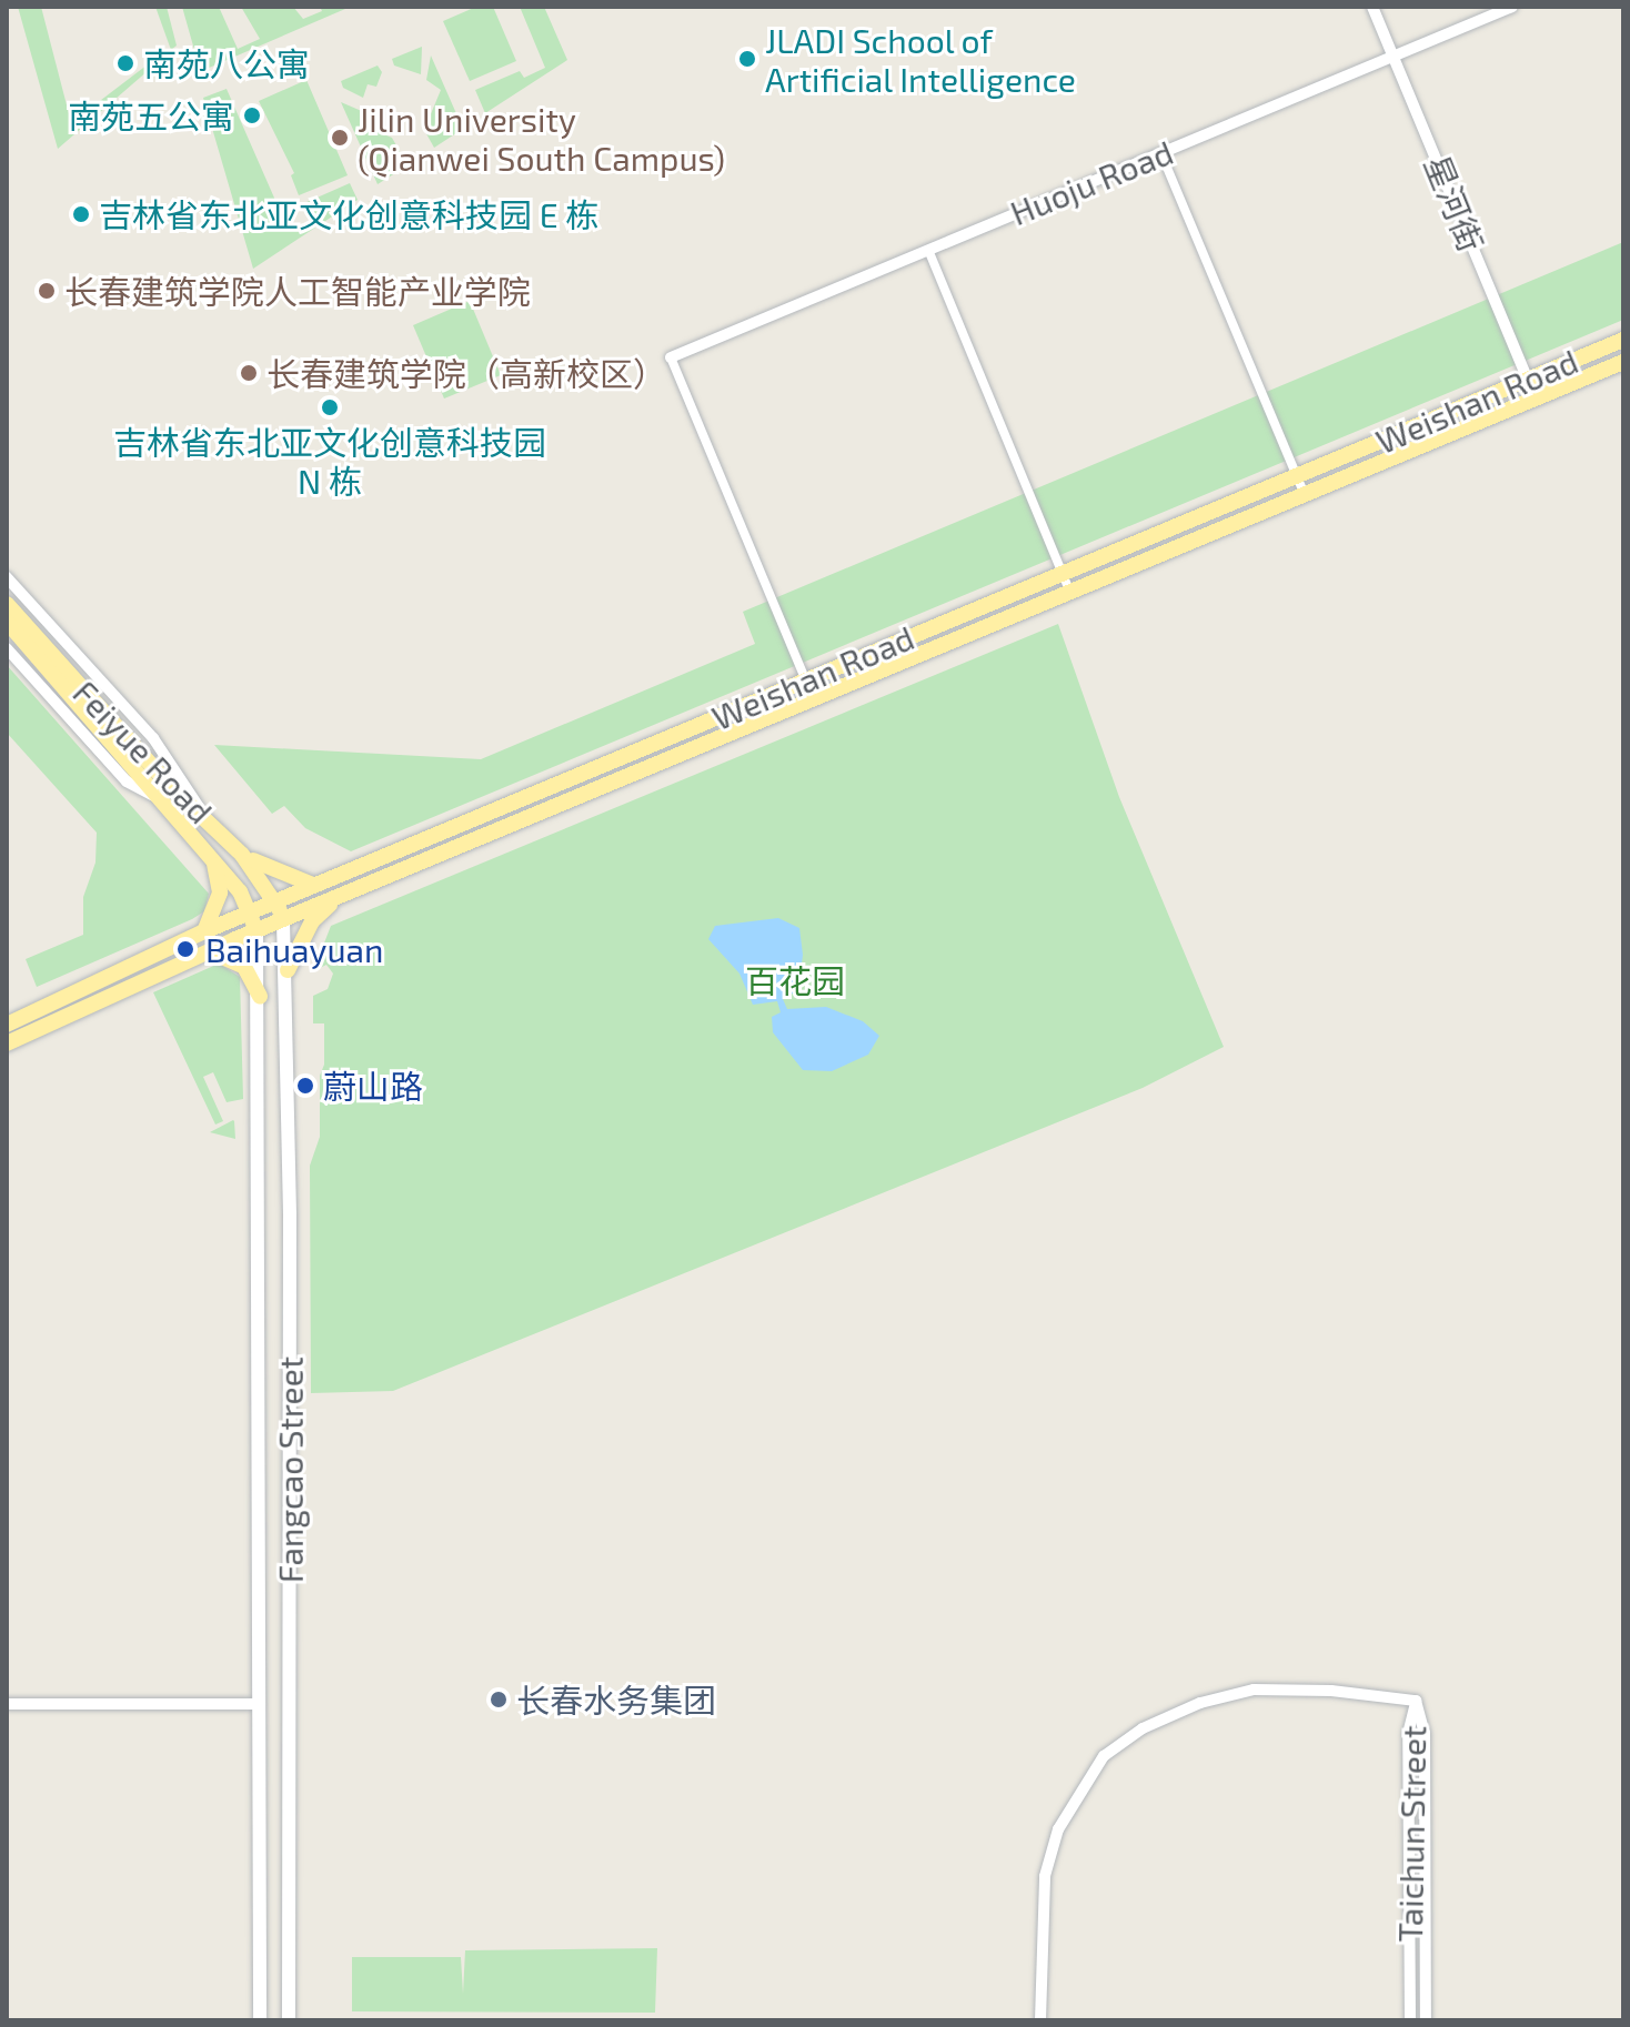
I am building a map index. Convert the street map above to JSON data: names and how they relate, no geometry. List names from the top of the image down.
{
  "streets": {
    "main road": ["Weishan Road", "Feiyue Road", "Fangcao Street"],
    "street": ["Huoju Road", "星河街", "Taichun Street"]
  },
  "crossings": [
    ["Huoju Road", "星河街"],
    ["星河街", "Weishan Road"],
    ["Weishan Road", "Feiyue Road"],
    ["Weishan Road", "Fangcao Street"]
  ],
  "parks": ["百花园"],
  "places": [
    "JLADI School of Artificial Intelligence",
    "南苑八公寓",
    "南苑五公寓",
    "Jilin University (Qianwei South Campus)",
    "吉林省东北亚文化创意科技园 E 栋",
    "长春建筑学院人工智能产业学院",
    "长春建筑学院（高新校区）",
    "吉林省东北亚文化创意科技园 N 栋",
    "Baihuayuan",
    "蔚山路",
    "长春水务集团"
  ]
}
